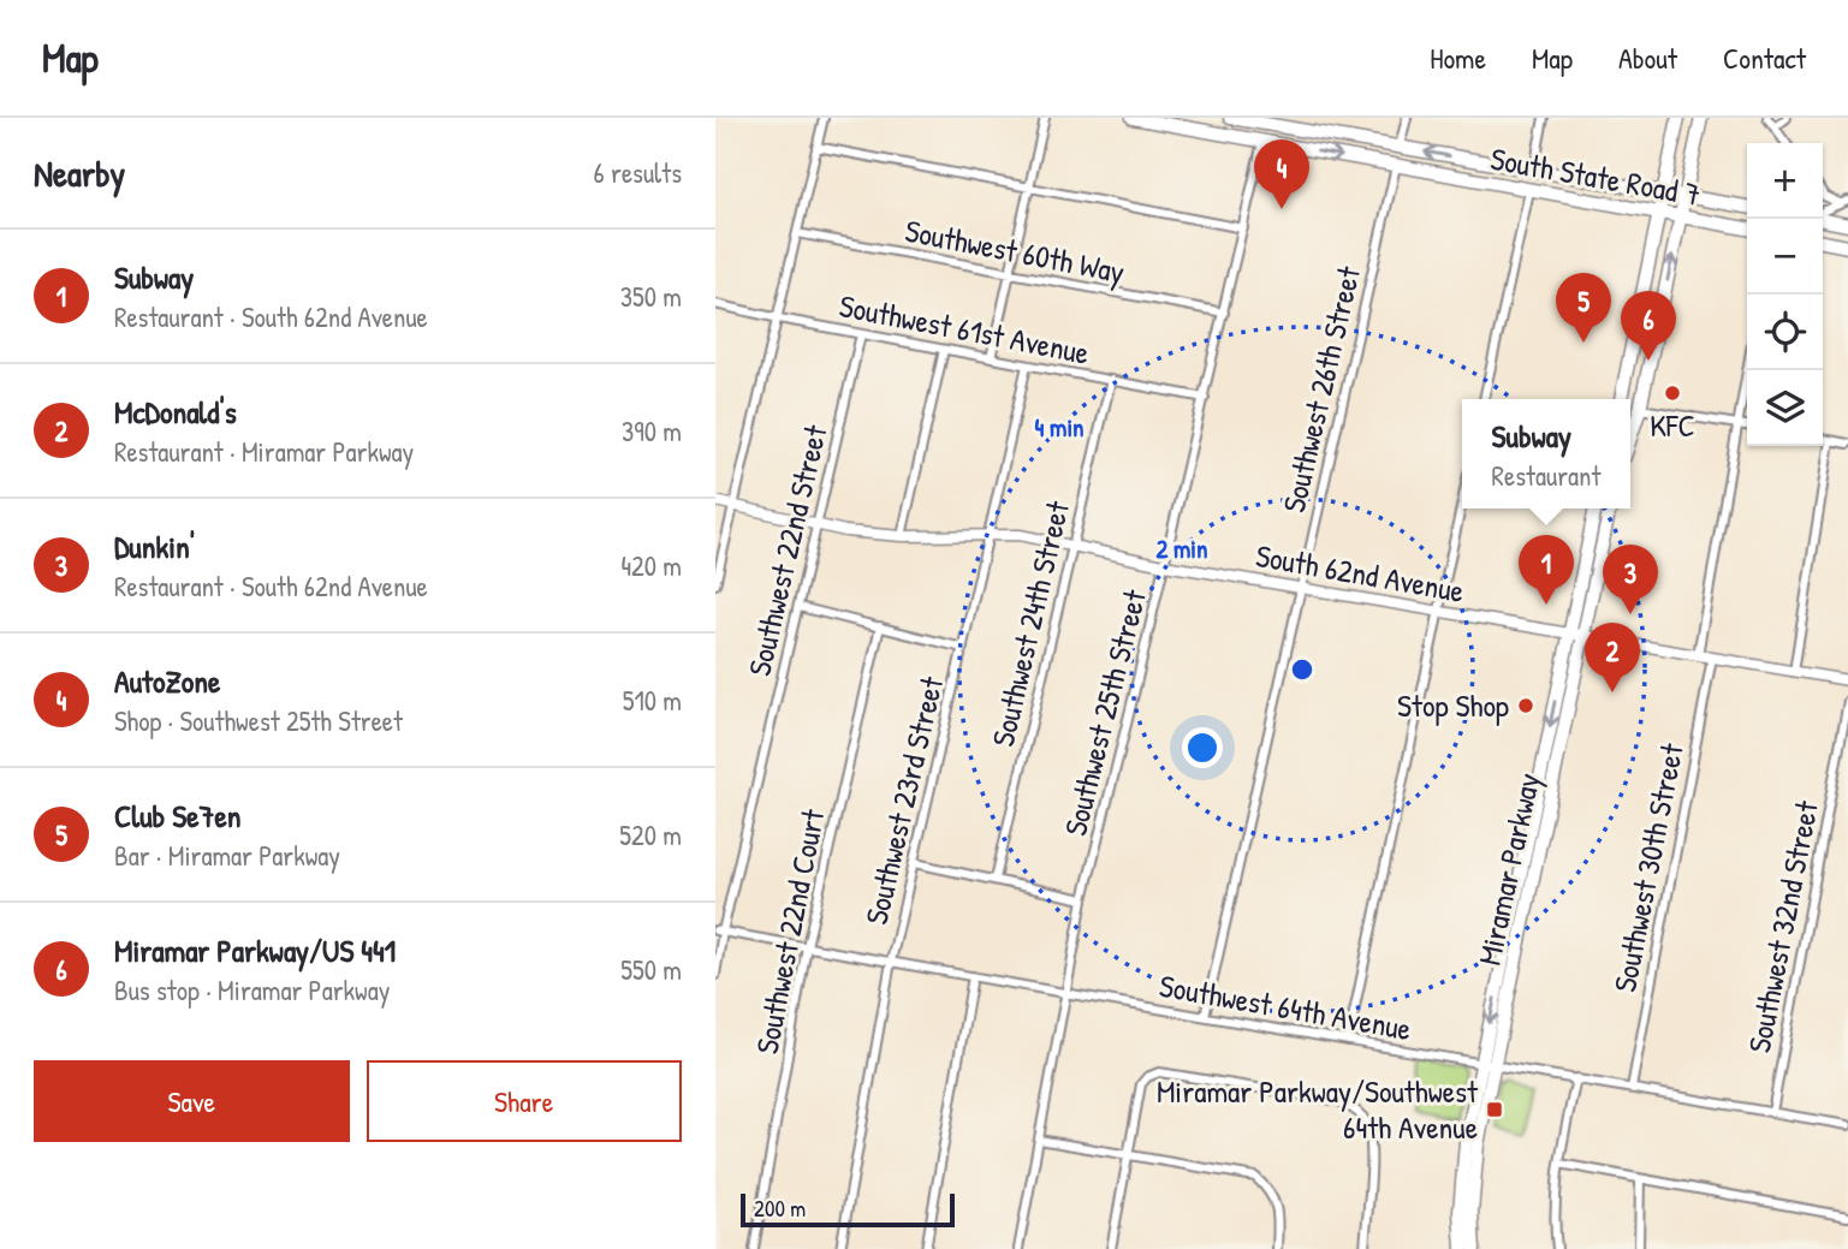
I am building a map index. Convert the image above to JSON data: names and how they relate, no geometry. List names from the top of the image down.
{
  "streets": {
    "main road": ["South State Road 7", "Miramar Parkway"],
    "street": [
      "Southwest 60th Way",
      "Southwest 61st Avenue",
      "Southwest 26th Street",
      "Southwest 22nd Street",
      "South 62nd Avenue",
      "Southwest 24th Street",
      "Southwest 25th Street",
      "Southwest 23rd Street",
      "Southwest 30th Street",
      "Southwest 32nd Street",
      "Southwest 22nd Court",
      "Southwest 64th Avenue"
    ]
  },
  "crossings": [
    ["South State Road 7", "Southwest 26th Street"],
    ["South State Road 7", "Southwest 25th Street"],
    ["Southwest 60th Way", "Southwest 25th Street"],
    ["Southwest 61st Avenue", "Southwest 22nd Street"],
    ["Southwest 61st Avenue", "Southwest 24th Street"],
    ["Southwest 61st Avenue", "Southwest 25th Street"],
    ["Southwest 61st Avenue", "Southwest 23rd Street"],
    ["Southwest 26th Street", "South 62nd Avenue"],
    ["Southwest 26th Street", "Southwest 64th Avenue"],
    ["Southwest 22nd Street", "South 62nd Avenue"],
    ["Southwest 22nd Street", "Southwest 64th Avenue"],
    ["South 62nd Avenue", "Southwest 24th Street"],
    ["South 62nd Avenue", "Southwest 25th Street"],
    ["South 62nd Avenue", "Southwest 23rd Street"],
    ["South 62nd Avenue", "Southwest 30th Street"],
    ["South 62nd Avenue", "Miramar Parkway"],
    ["Southwest 25th Street", "Southwest 64th Avenue"],
    ["Southwest 23rd Street", "Southwest 64th Avenue"],
    ["Southwest 30th Street", "Southwest 64th Avenue"],
    ["Miramar Parkway", "Southwest 64th Avenue"],
    ["Southwest 32nd Street", "Southwest 64th Avenue"],
    ["Southwest 22nd Court", "Southwest 64th Avenue"]
  ],
  "places": {
    "other": ["KFC", "Stop Shop"],
    "transit": ["Miramar Parkway/Southwest 64th Avenue"]
  },
  "scale_bar": "200 m",
  "page": {
    "header": "Map",
    "nav": [
      "Home",
      "Map",
      "About",
      "Contact"
    ],
    "heading": ["Nearby", "6 results"],
    "pins": [
      "4",
      "5",
      "6",
      "1",
      "3",
      "2"
    ],
    "map_buttons": ["+", "−"],
    "list": [
      {
        "mark": "1",
        "name": "Subway",
        "note": "Restaurant · South 62nd Avenue",
        "value": "350 m"
      },
      {
        "mark": "2",
        "name": "McDonald's",
        "note": "Restaurant · Miramar Parkway",
        "value": "390 m"
      },
      {
        "mark": "3",
        "name": "Dunkin'",
        "note": "Restaurant · South 62nd Avenue",
        "value": "420 m"
      },
      {
        "mark": "4",
        "name": "AutoZone",
        "note": "Shop · Southwest 25th Street",
        "value": "510 m"
      },
      {
        "mark": "5",
        "name": "Club Se7en",
        "note": "Bar · Miramar Parkway",
        "value": "520 m"
      },
      {
        "mark": "6",
        "name": "Miramar Parkway/US 441",
        "note": "Bus stop · Miramar Parkway",
        "value": "550 m"
      }
    ],
    "popup": ["Subway", "Restaurant"],
    "buttons": ["Save", "Share"],
    "scale": "200 m"
  },
  "rings": ["4 min", "2 min"]
}
